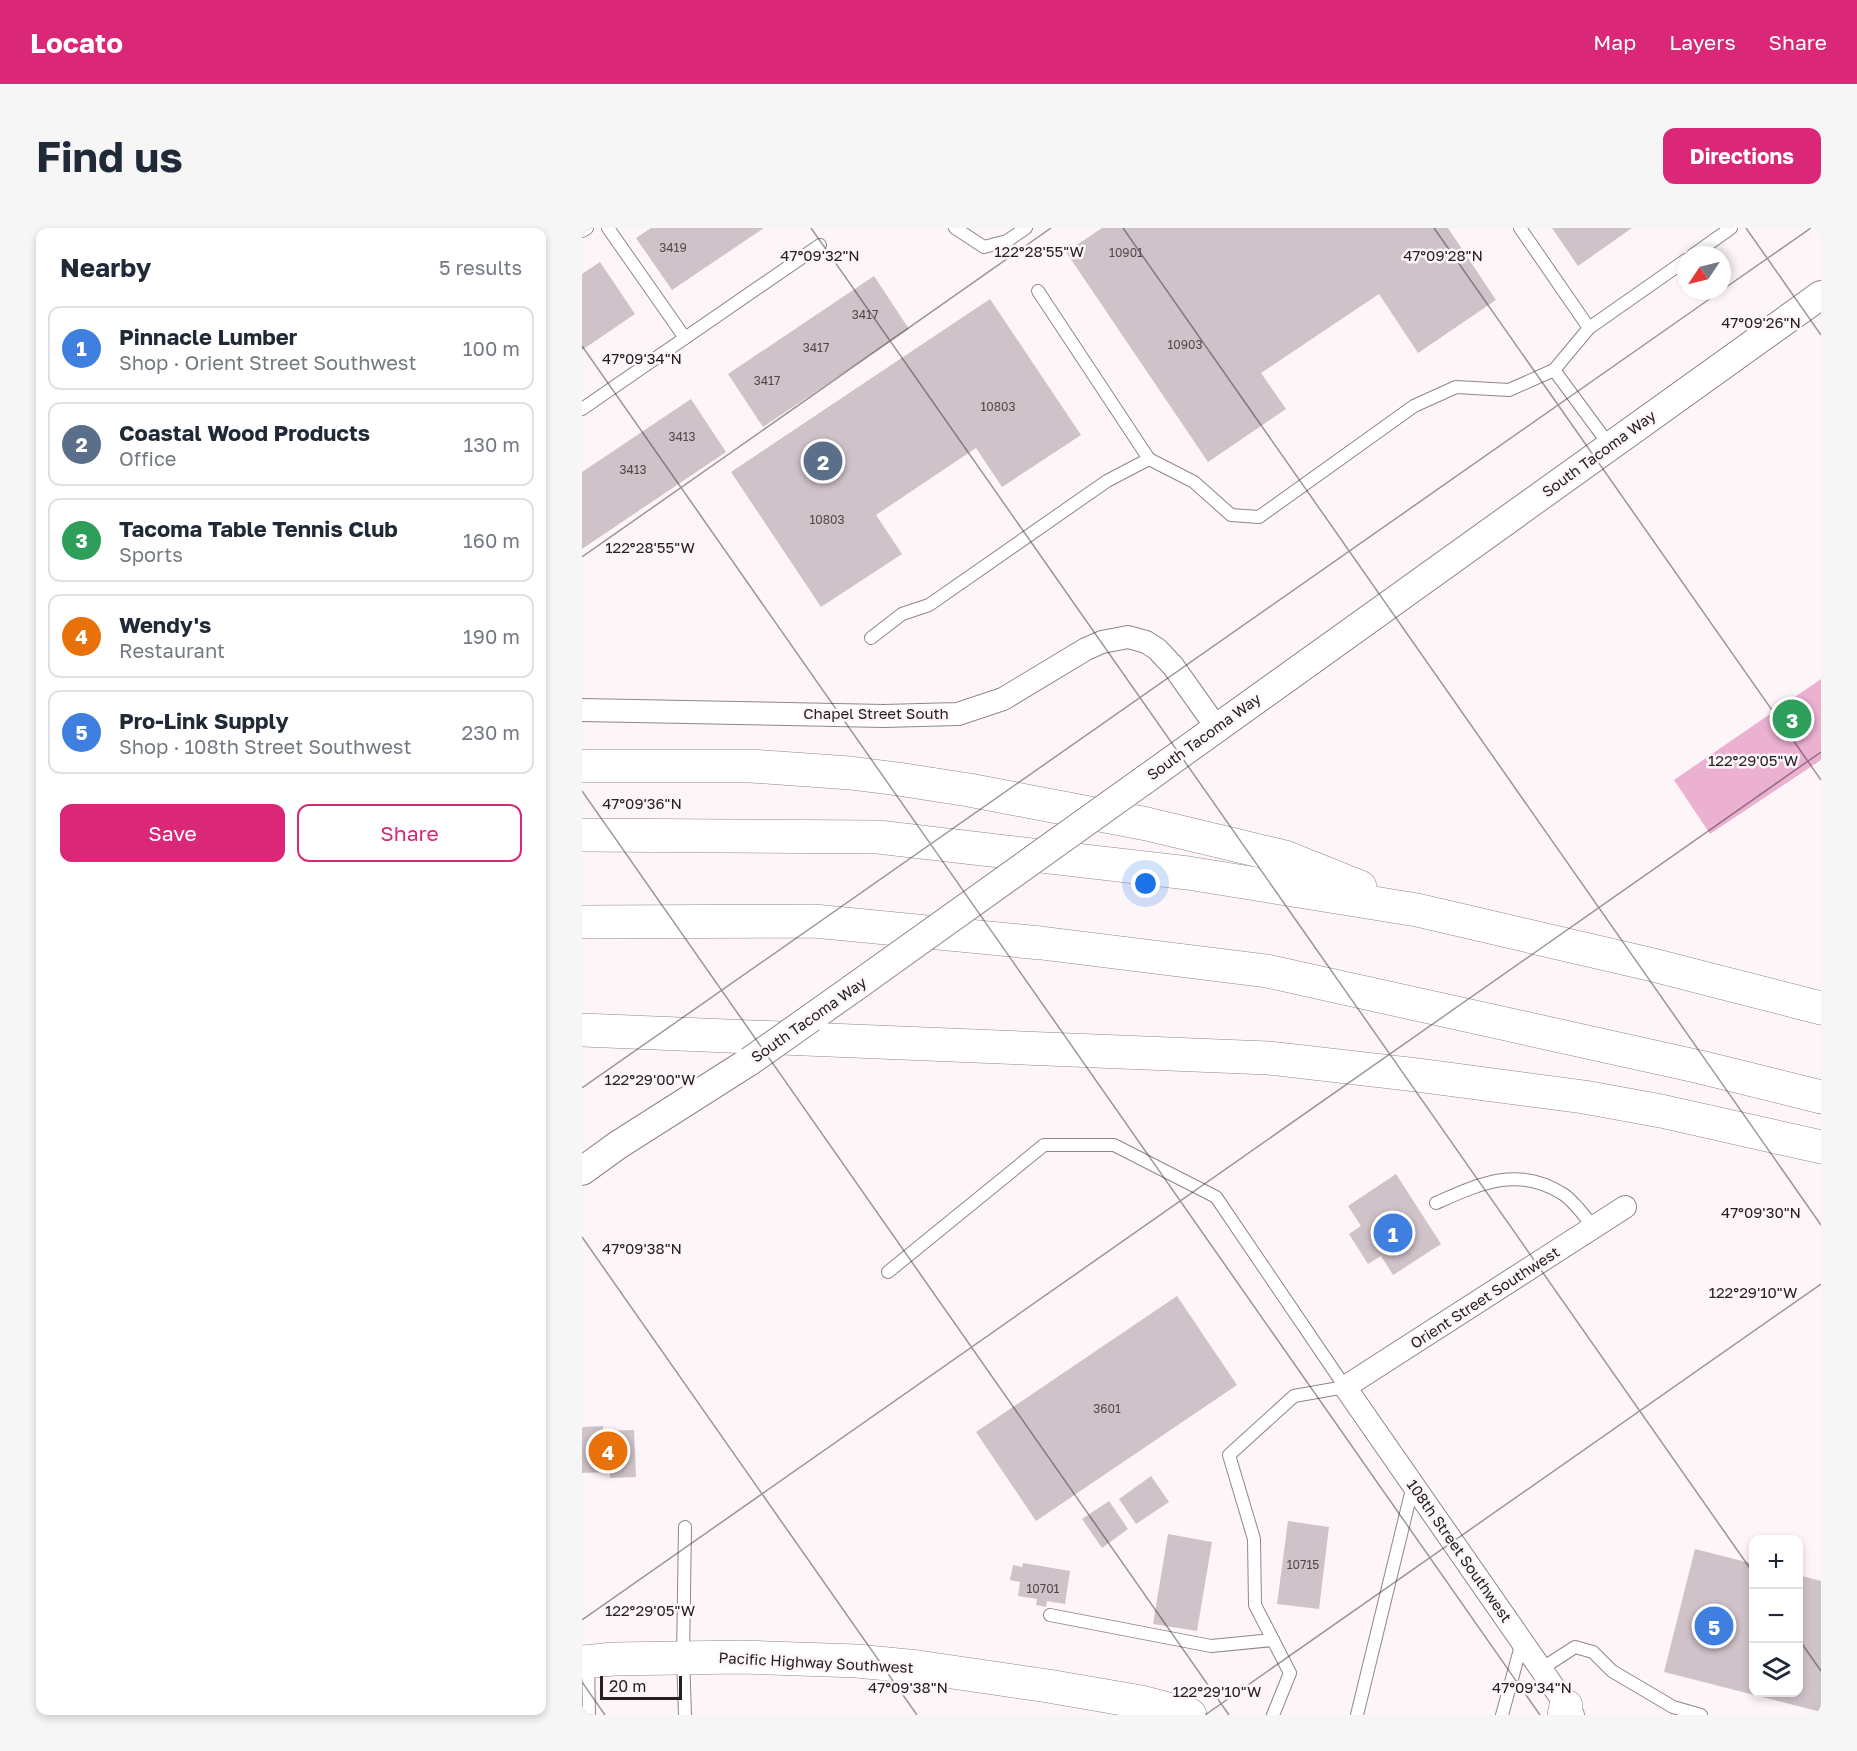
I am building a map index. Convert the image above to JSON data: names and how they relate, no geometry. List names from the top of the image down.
{
  "streets": {
    "main road": ["Pacific Highway Southwest"],
    "street": [
      "South Tacoma Way",
      "Chapel Street South",
      "Orient Street Southwest",
      "108th Street Southwest"
    ]
  },
  "crossings": [
    ["South Tacoma Way", "Chapel Street South"],
    ["Orient Street Southwest", "108th Street Southwest"]
  ],
  "house_numbers": [
    "3419",
    "10901",
    "3417",
    "10903",
    "3417",
    "3417",
    "10803",
    "3413",
    "3413",
    "10803",
    "3601",
    "10715",
    "10701"
  ],
  "scale_bar": "20 m",
  "north": "bottom left",
  "page": {
    "header": "Locato",
    "nav": ["Map", "Layers", "Share"],
    "buttons": [
      "Directions",
      ["Save", "Share"]
    ],
    "title": "Find us",
    "heading": ["Nearby", "5 results"],
    "list": [
      {
        "mark": "1",
        "name": "Pinnacle Lumber",
        "note": "Shop · Orient Street Southwest",
        "value": "100 m"
      },
      {
        "mark": "2",
        "name": "Coastal Wood Products",
        "note": "Office",
        "value": "130 m"
      },
      {
        "mark": "3",
        "name": "Tacoma Table Tennis Club",
        "note": "Sports",
        "value": "160 m"
      },
      {
        "mark": "4",
        "name": "Wendy's",
        "note": "Restaurant",
        "value": "190 m"
      },
      {
        "mark": "5",
        "name": "Pro-Link Supply",
        "note": "Shop · 108th Street Southwest",
        "value": "230 m"
      }
    ],
    "pins": [
      "2",
      "3",
      "1",
      "4",
      "5"
    ],
    "map_buttons": ["+", "−"],
    "scale": "20 m"
  },
  "coordinates": [
    "122°28'55\"W",
    "47°09'32\"N",
    "47°09'28\"N",
    "47°09'26\"N",
    "47°09'34\"N",
    "122°29'05\"W",
    "47°09'36\"N",
    "122°29'00\"W",
    "47°09'30\"N",
    "47°09'38\"N",
    "122°29'10\"W"
  ]
}
